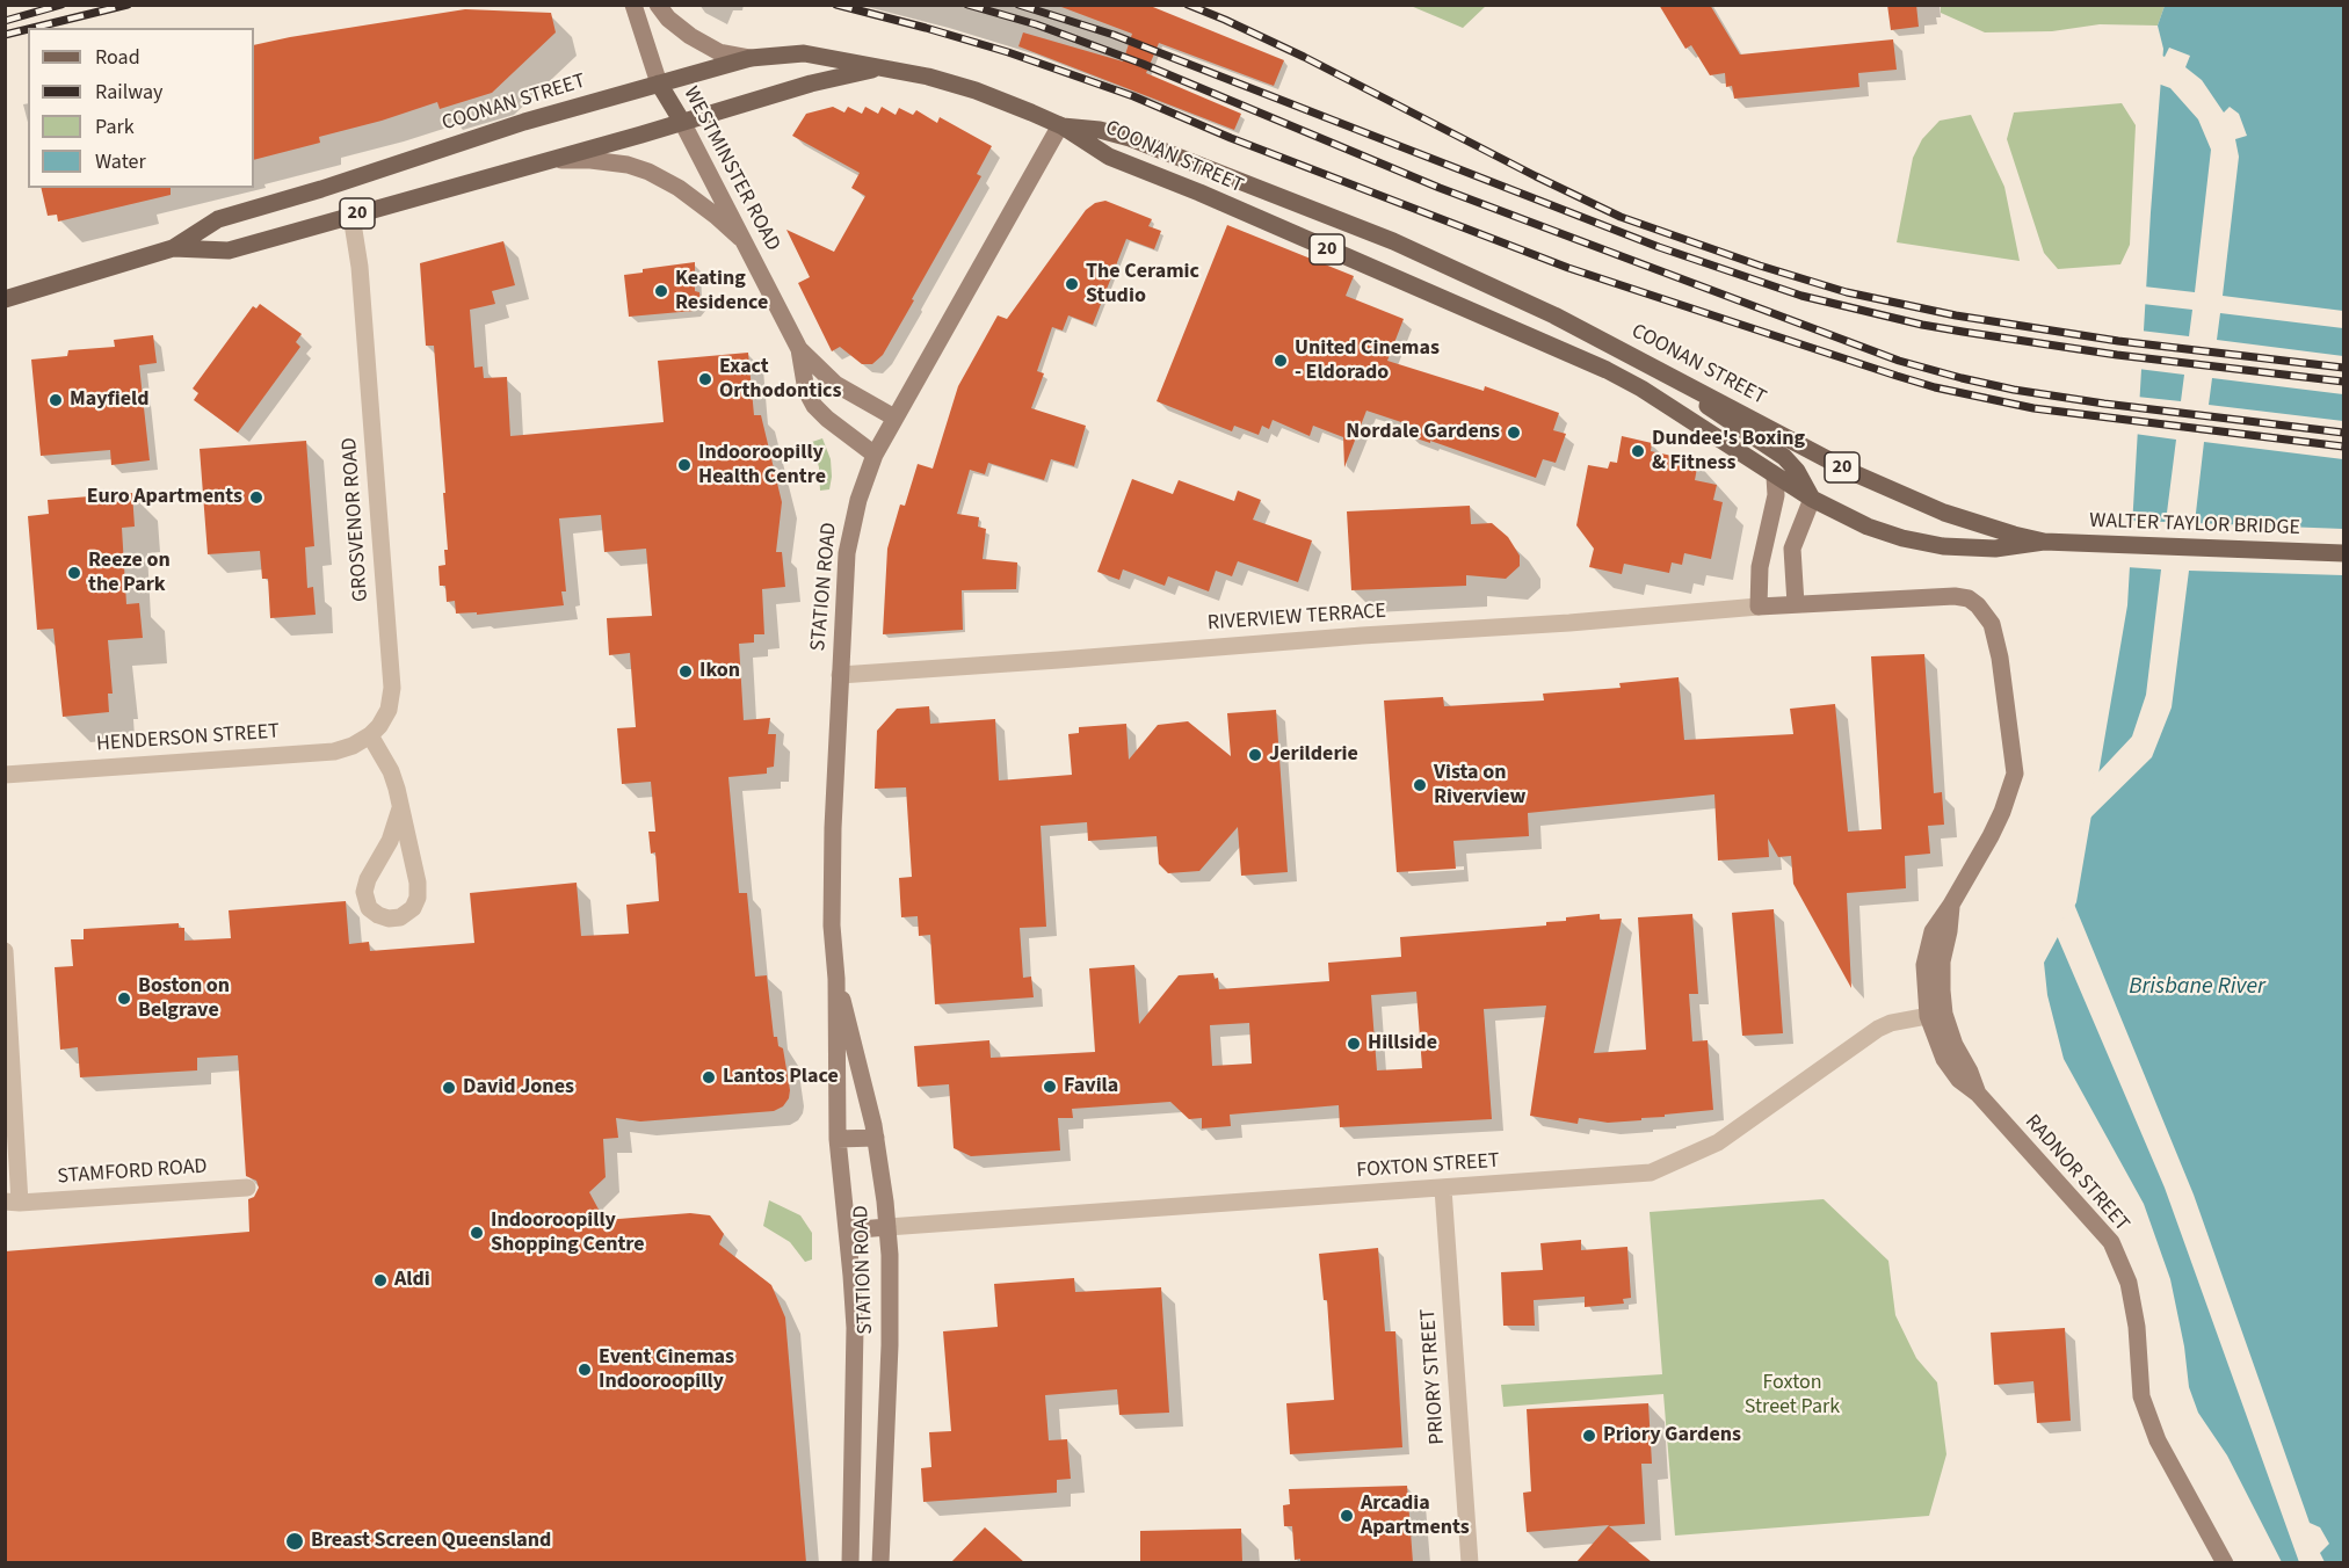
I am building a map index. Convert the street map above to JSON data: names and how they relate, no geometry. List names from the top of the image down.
{
  "streets": {
    "main road": [
      "COONAN STREET",
      "WESTMINSTER ROAD",
      "20",
      "WALTER TAYLOR BRIDGE"
    ],
    "street": [
      "GROSVENOR ROAD",
      "STATION ROAD",
      "RIVERVIEW TERRACE",
      "HENDERSON STREET",
      "FOXTON STREET",
      "STAMFORD ROAD",
      "RADNOR STREET",
      "PRIORY STREET"
    ]
  },
  "crossings": [
    ["COONAN STREET", "WESTMINSTER ROAD"],
    ["COONAN STREET", "GROSVENOR ROAD"],
    ["COONAN STREET", "WALTER TAYLOR BRIDGE"],
    ["COONAN STREET", "STATION ROAD"],
    ["WESTMINSTER ROAD", "STATION ROAD"],
    ["GROSVENOR ROAD", "HENDERSON STREET"],
    ["STATION ROAD", "RIVERVIEW TERRACE"],
    ["STATION ROAD", "FOXTON STREET"],
    ["RIVERVIEW TERRACE", "RADNOR STREET"],
    ["FOXTON STREET", "RADNOR STREET"],
    ["FOXTON STREET", "PRIORY STREET"]
  ],
  "water": ["Brisbane River"],
  "parks": ["Foxton Street Park"],
  "places": [
    "The Ceramic Studio",
    "Keating Residence",
    "United Cinemas - Eldorado",
    "Exact Orthodontics",
    "Mayfield",
    "Nordale Gardens",
    "Dundee's Boxing & Fitness",
    "Indooroopilly Health Centre",
    "Euro Apartments",
    "Reeze on the Park",
    "Ikon",
    "Jerilderie",
    "Vista on Riverview",
    "Boston on Belgrave",
    "Hillside",
    "Lantos Place",
    "Favila",
    "David Jones",
    "Indooroopilly Shopping Centre",
    "Aldi",
    "Event Cinemas Indooroopilly",
    "Priory Gardens",
    "Arcadia Apartments",
    "Breast Screen Queensland"
  ],
  "legend": [
    "Road",
    "Railway",
    "Park",
    "Water"
  ]
}
